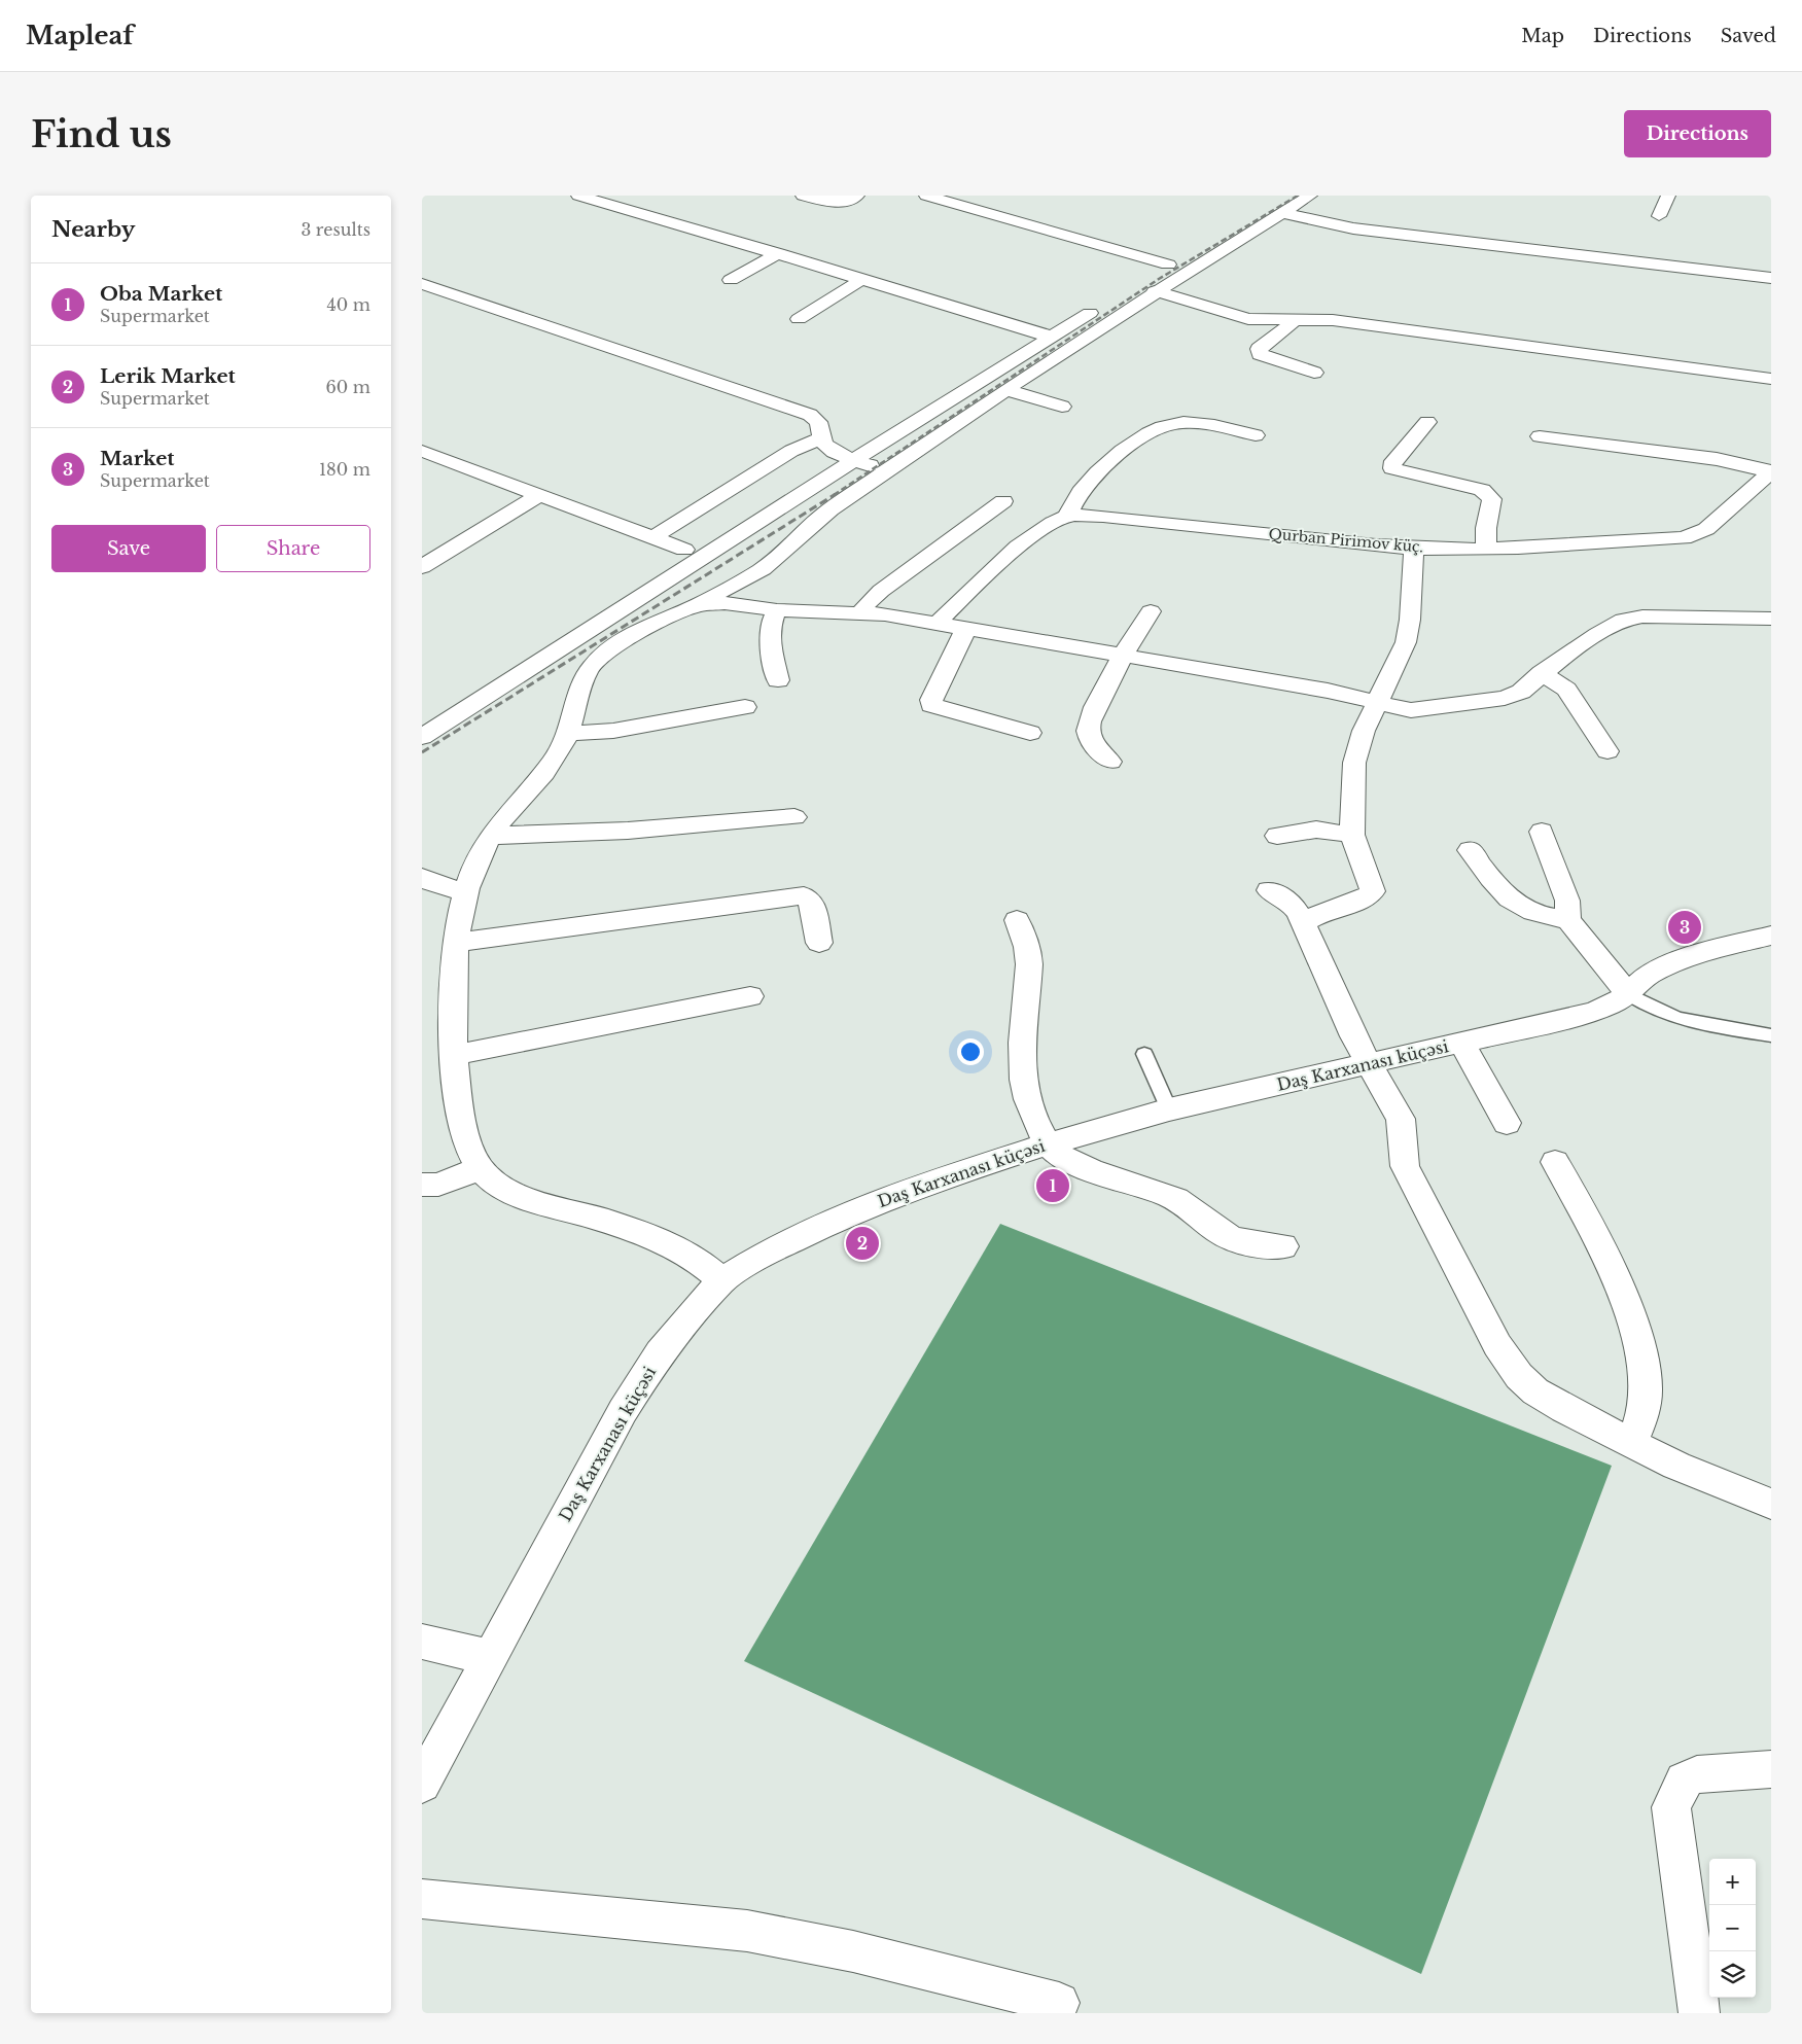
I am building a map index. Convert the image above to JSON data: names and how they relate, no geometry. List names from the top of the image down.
{
  "streets": {
    "street": ["Qurban Pirimov küç.", "Daş Karxanası küçəsi"]
  },
  "page": {
    "header": "Mapleaf",
    "nav": ["Map", "Directions", "Saved"],
    "buttons": [
      "Directions",
      ["Save", "Share"]
    ],
    "title": "Find us",
    "heading": ["Nearby", "3 results"],
    "list": [
      {
        "mark": "1",
        "name": "Oba Market",
        "note": "Supermarket",
        "value": "40 m"
      },
      {
        "mark": "2",
        "name": "Lerik Market",
        "note": "Supermarket",
        "value": "60 m"
      },
      {
        "mark": "3",
        "name": "Market",
        "note": "Supermarket",
        "value": "180 m"
      }
    ],
    "pins": ["3", "1", "2"],
    "map_buttons": ["+", "−"]
  }
}
